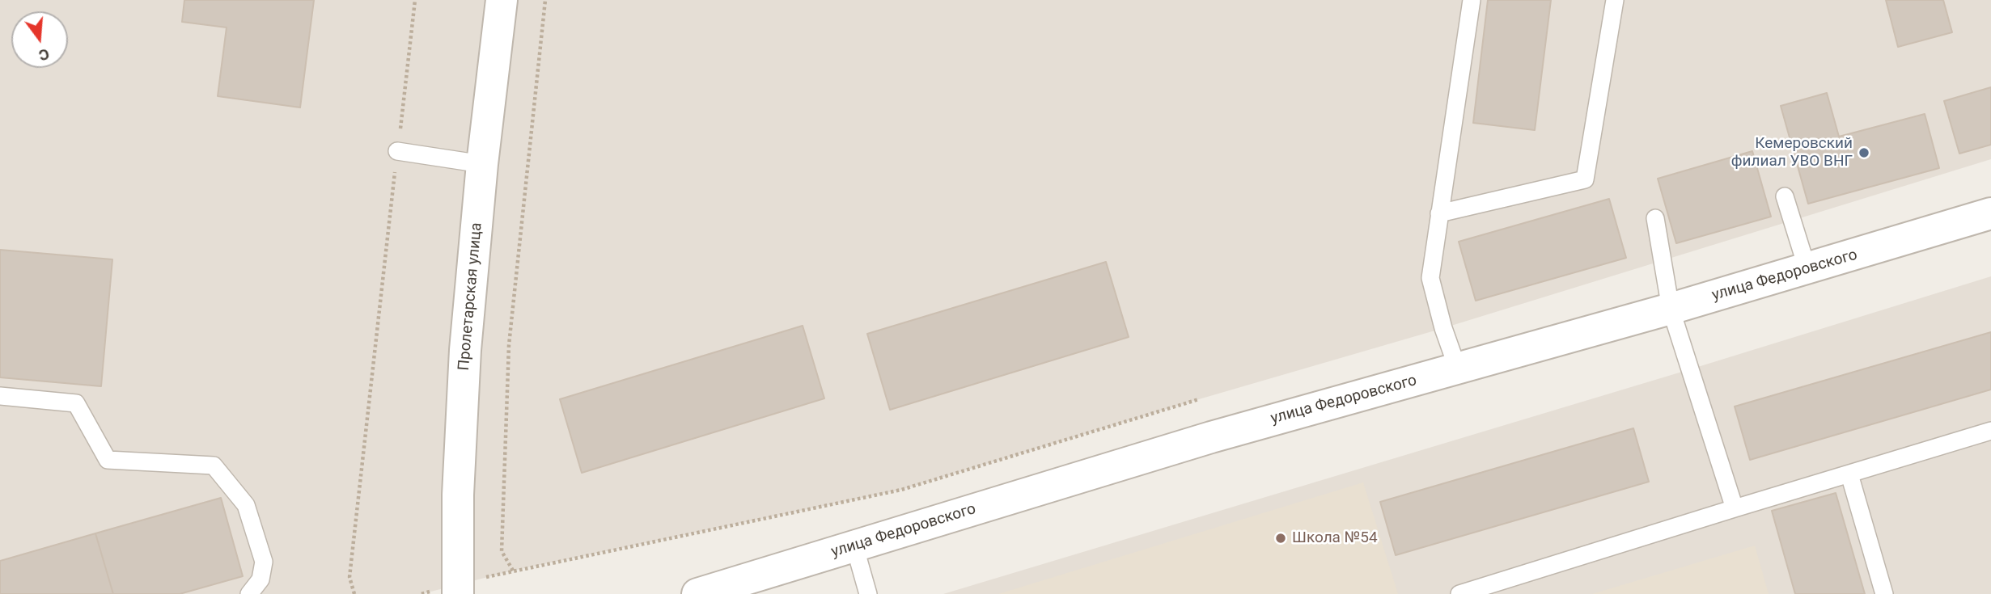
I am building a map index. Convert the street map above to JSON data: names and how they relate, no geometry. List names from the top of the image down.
{
  "streets": {
    "street": ["улица Федоровского", "Пролетарская улица"]
  },
  "places": ["Кемеровский филиал УВО ВНГ", "Школа №54"],
  "north": "bottom"
}
